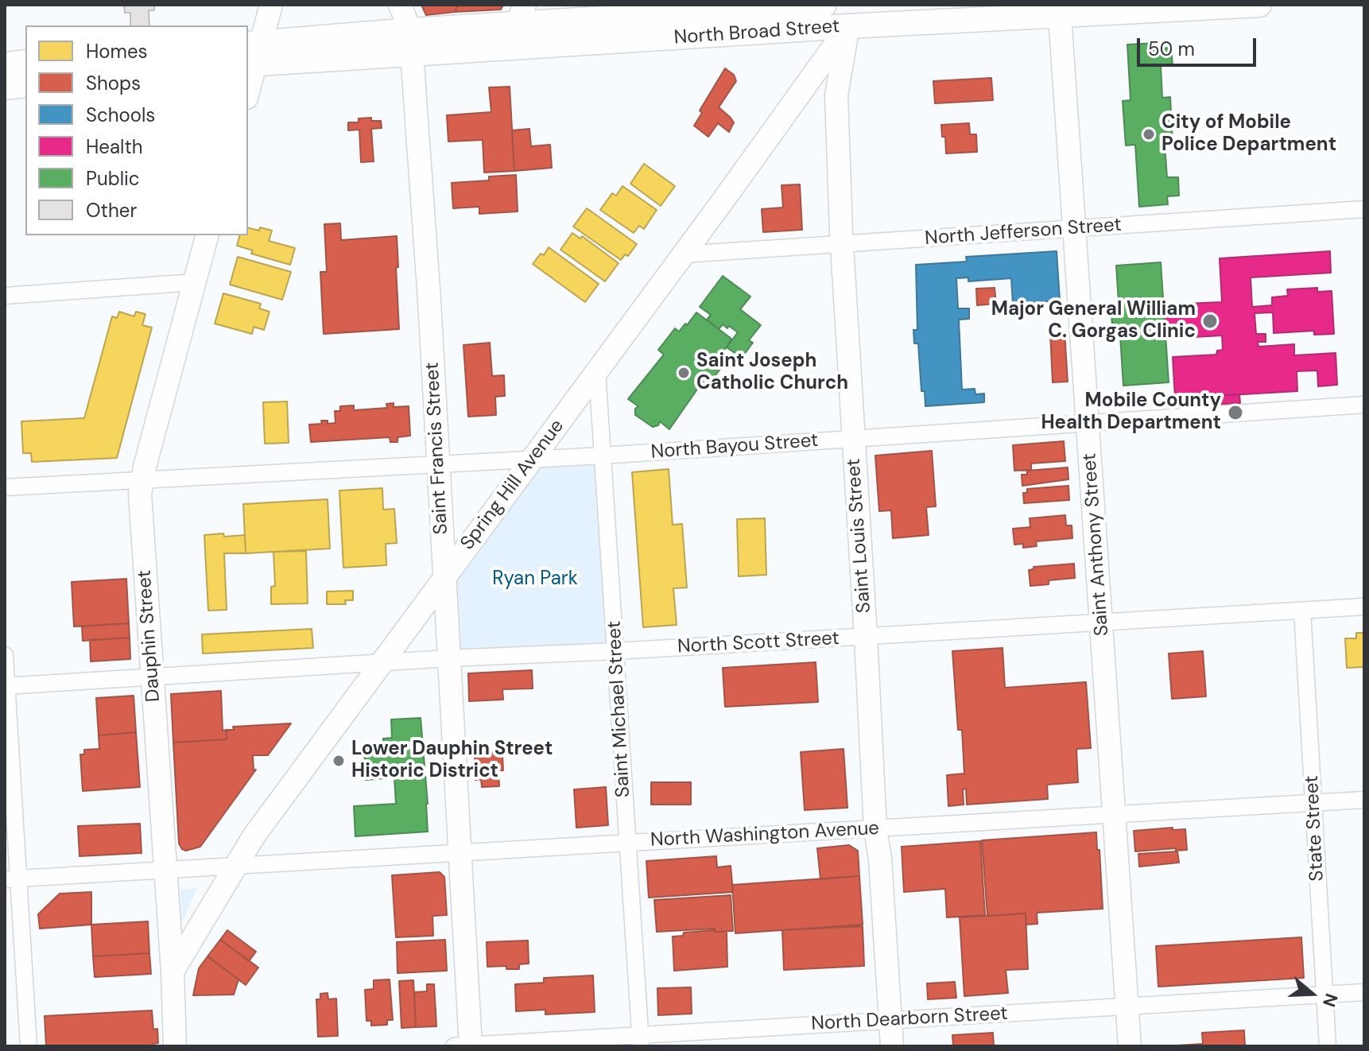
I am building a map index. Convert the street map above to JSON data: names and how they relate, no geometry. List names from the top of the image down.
{
  "streets": {
    "main road": ["North Broad Street", "Spring Hill Avenue"],
    "street": [
      "North Jefferson Street",
      "North Bayou Street",
      "Saint Francis Street",
      "Saint Louis Street",
      "Saint Anthony Street",
      "Dauphin Street",
      "North Scott Street",
      "Saint Michael Street",
      "State Street",
      "North Washington Avenue",
      "North Dearborn Street"
    ]
  },
  "crossings": [
    ["North Broad Street", "Saint Francis Street"],
    ["North Broad Street", "Spring Hill Avenue"],
    ["North Broad Street", "Saint Louis Street"],
    ["North Broad Street", "Saint Anthony Street"],
    ["North Jefferson Street", "Spring Hill Avenue"],
    ["North Jefferson Street", "Saint Louis Street"],
    ["North Jefferson Street", "Saint Anthony Street"],
    ["North Bayou Street", "Saint Francis Street"],
    ["North Bayou Street", "Spring Hill Avenue"],
    ["North Bayou Street", "Saint Louis Street"],
    ["North Bayou Street", "Saint Anthony Street"],
    ["North Bayou Street", "Dauphin Street"],
    ["North Bayou Street", "Saint Michael Street"],
    ["Saint Francis Street", "Spring Hill Avenue"],
    ["Saint Francis Street", "North Scott Street"],
    ["Saint Francis Street", "North Washington Avenue"],
    ["Saint Francis Street", "North Dearborn Street"],
    ["Spring Hill Avenue", "Saint Louis Street"],
    ["Spring Hill Avenue", "Dauphin Street"],
    ["Spring Hill Avenue", "North Scott Street"],
    ["Spring Hill Avenue", "Saint Michael Street"],
    ["Spring Hill Avenue", "North Washington Avenue"],
    ["Saint Louis Street", "North Scott Street"],
    ["Saint Louis Street", "North Washington Avenue"],
    ["Saint Louis Street", "North Dearborn Street"],
    ["Saint Anthony Street", "North Scott Street"],
    ["Saint Anthony Street", "North Washington Avenue"],
    ["Saint Anthony Street", "North Dearborn Street"],
    ["Dauphin Street", "North Scott Street"],
    ["Dauphin Street", "North Washington Avenue"],
    ["North Scott Street", "Saint Michael Street"],
    ["North Scott Street", "State Street"],
    ["Saint Michael Street", "North Washington Avenue"],
    ["Saint Michael Street", "North Dearborn Street"],
    ["State Street", "North Washington Avenue"],
    ["State Street", "North Dearborn Street"]
  ],
  "parks": ["Ryan Park"],
  "places": [
    "City of Mobile Police Department",
    "Major General William C. Gorgas Clinic",
    "Saint Joseph Catholic Church",
    "Mobile County Health Department",
    "Lower Dauphin Street Historic District"
  ],
  "legend": [
    "Homes",
    "Shops",
    "Schools",
    "Health",
    "Public",
    "Other"
  ],
  "scale_bar": "50 m",
  "north": "right"
}
